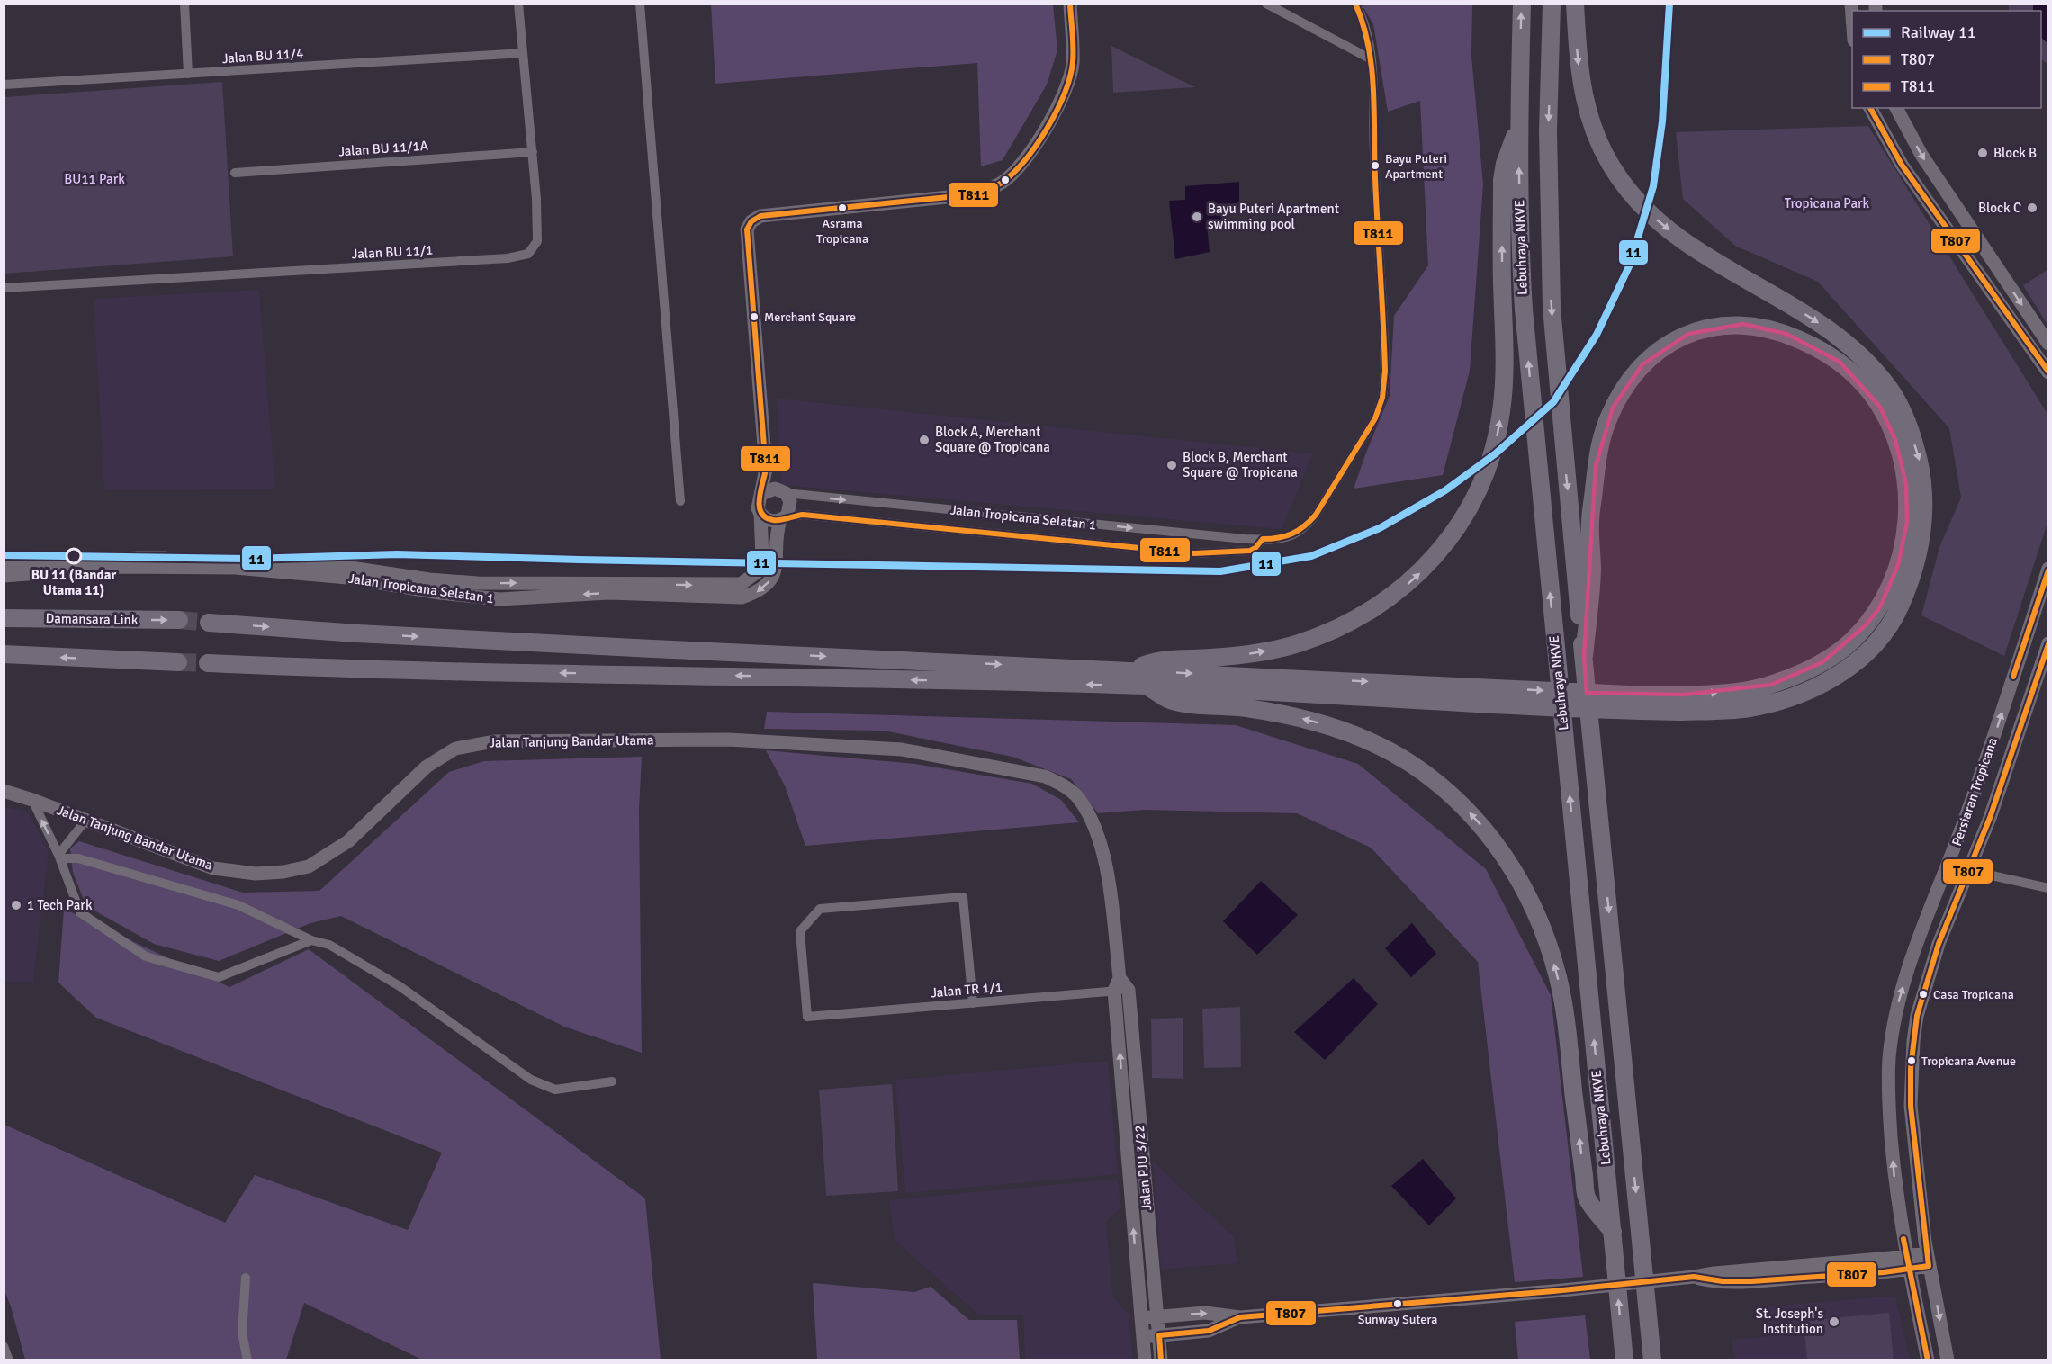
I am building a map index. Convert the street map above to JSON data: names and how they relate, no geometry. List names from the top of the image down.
{
  "streets": {
    "highway": ["Lebuhraya NKVE", "Damansara Link"],
    "street": [
      "Jalan BU 11/4",
      "Jalan BU 11/1A",
      "Jalan BU 11/1",
      "Jalan Tropicana Selatan 1",
      "Jalan Tanjung Bandar Utama",
      "Persiaran Tropicana",
      "Jalan TR 1/1",
      "Jalan PJU 3/22"
    ]
  },
  "crossings": [
    ["Jalan BU 11/4", "Jalan BU 11/1"],
    ["Jalan BU 11/1A", "Jalan BU 11/1"],
    ["Jalan Tanjung Bandar Utama", "Jalan PJU 3/22"],
    ["Jalan TR 1/1", "Jalan PJU 3/22"]
  ],
  "parks": ["BU11 Park", "Tropicana Park"],
  "places": [
    "Block B",
    "Bayu Puteri Apartment",
    "Asrama Tropicana",
    "Block C",
    "Bayu Puteri Apartment swimming pool",
    "Merchant Square",
    "Block A, Merchant Square @ Tropicana",
    "Block B, Merchant Square @ Tropicana",
    "BU 11 (Bandar Utama 11)",
    "1 Tech Park",
    "Casa Tropicana",
    "Tropicana Avenue",
    "Sunway Sutera",
    "St. Joseph's Institution"
  ],
  "lines": ["rail line 11", "transit line T811", "transit line T807"],
  "legend": ["Railway 11", "T807", "T811"]
}
